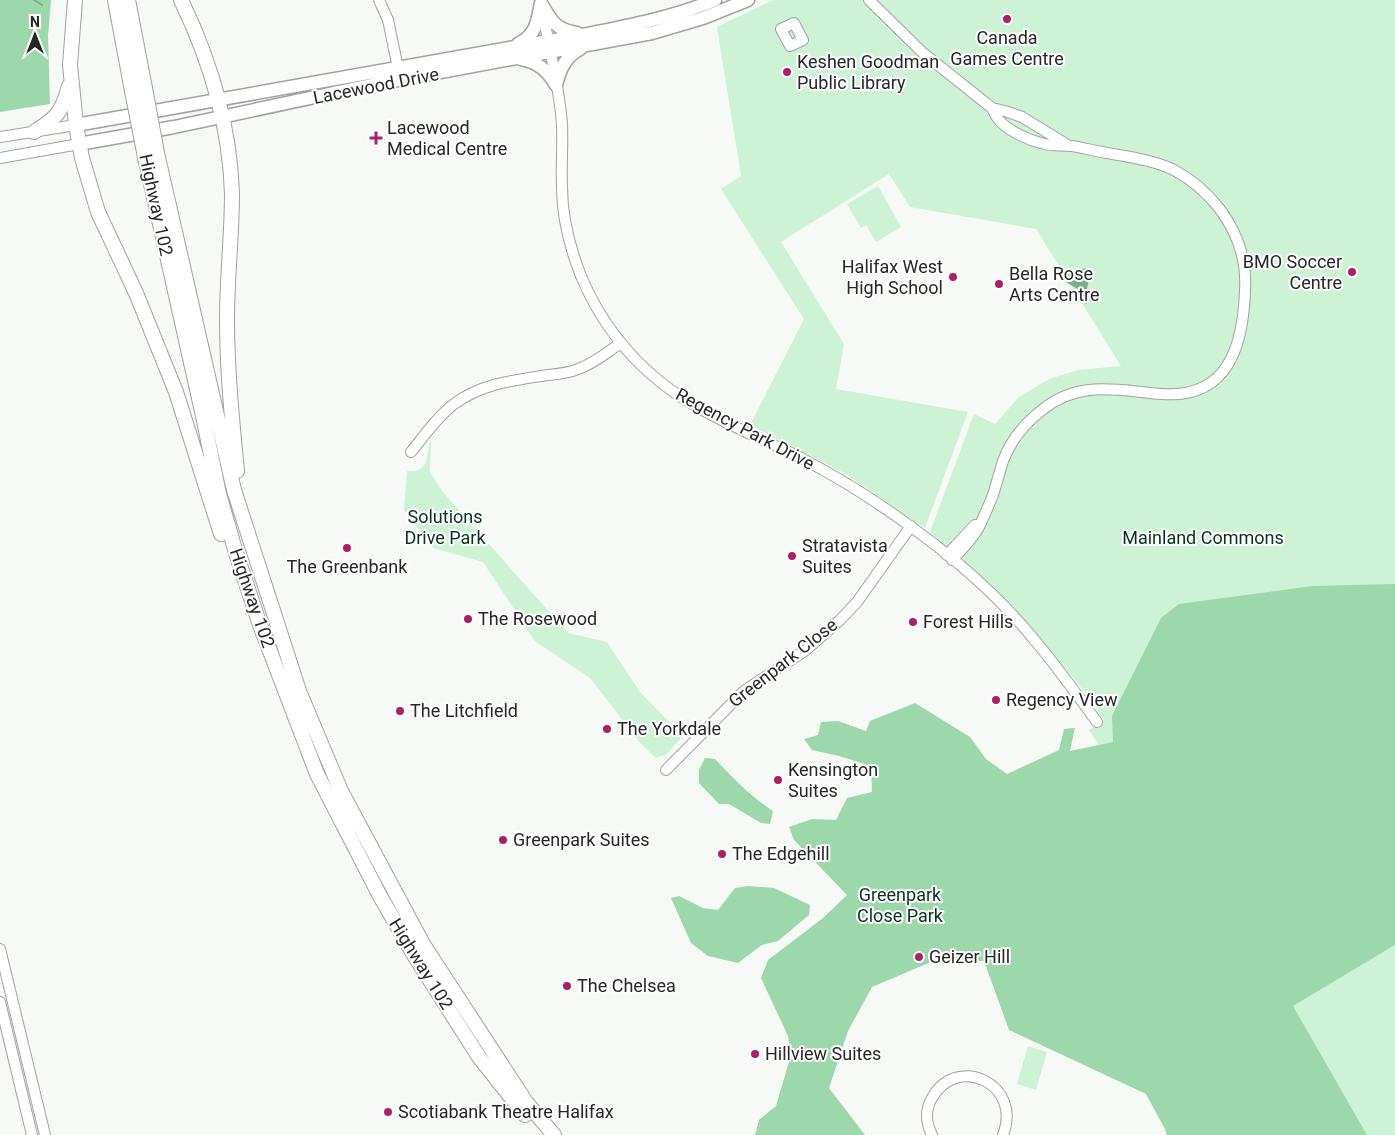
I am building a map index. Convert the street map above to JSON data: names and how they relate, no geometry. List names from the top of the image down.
{
  "streets": {
    "highway": ["Highway 102"],
    "main road": ["Lacewood Drive"],
    "street": ["Regency Park Drive", "Greenpark Close"]
  },
  "crossings": [
    ["Lacewood Drive", "Regency Park Drive"],
    ["Regency Park Drive", "Greenpark Close"]
  ],
  "parks": ["Solutions Drive Park", "Mainland Commons", "Greenpark Close Park"],
  "places": {
    "other": [
      "Canada Games Centre",
      "Keshen Goodman Public Library",
      "BMO Soccer Centre",
      "Halifax West High School",
      "Bella Rose Arts Centre",
      "The Greenbank",
      "Stratavista Suites",
      "The Rosewood",
      "Forest Hills",
      "Regency View",
      "The Litchfield",
      "The Yorkdale",
      "Kensington Suites",
      "Greenpark Suites",
      "The Edgehill",
      "Geizer Hill",
      "The Chelsea",
      "Hillview Suites",
      "Scotiabank Theatre Halifax"
    ],
    "health": ["Lacewood Medical Centre"]
  },
  "north": "top"
}
